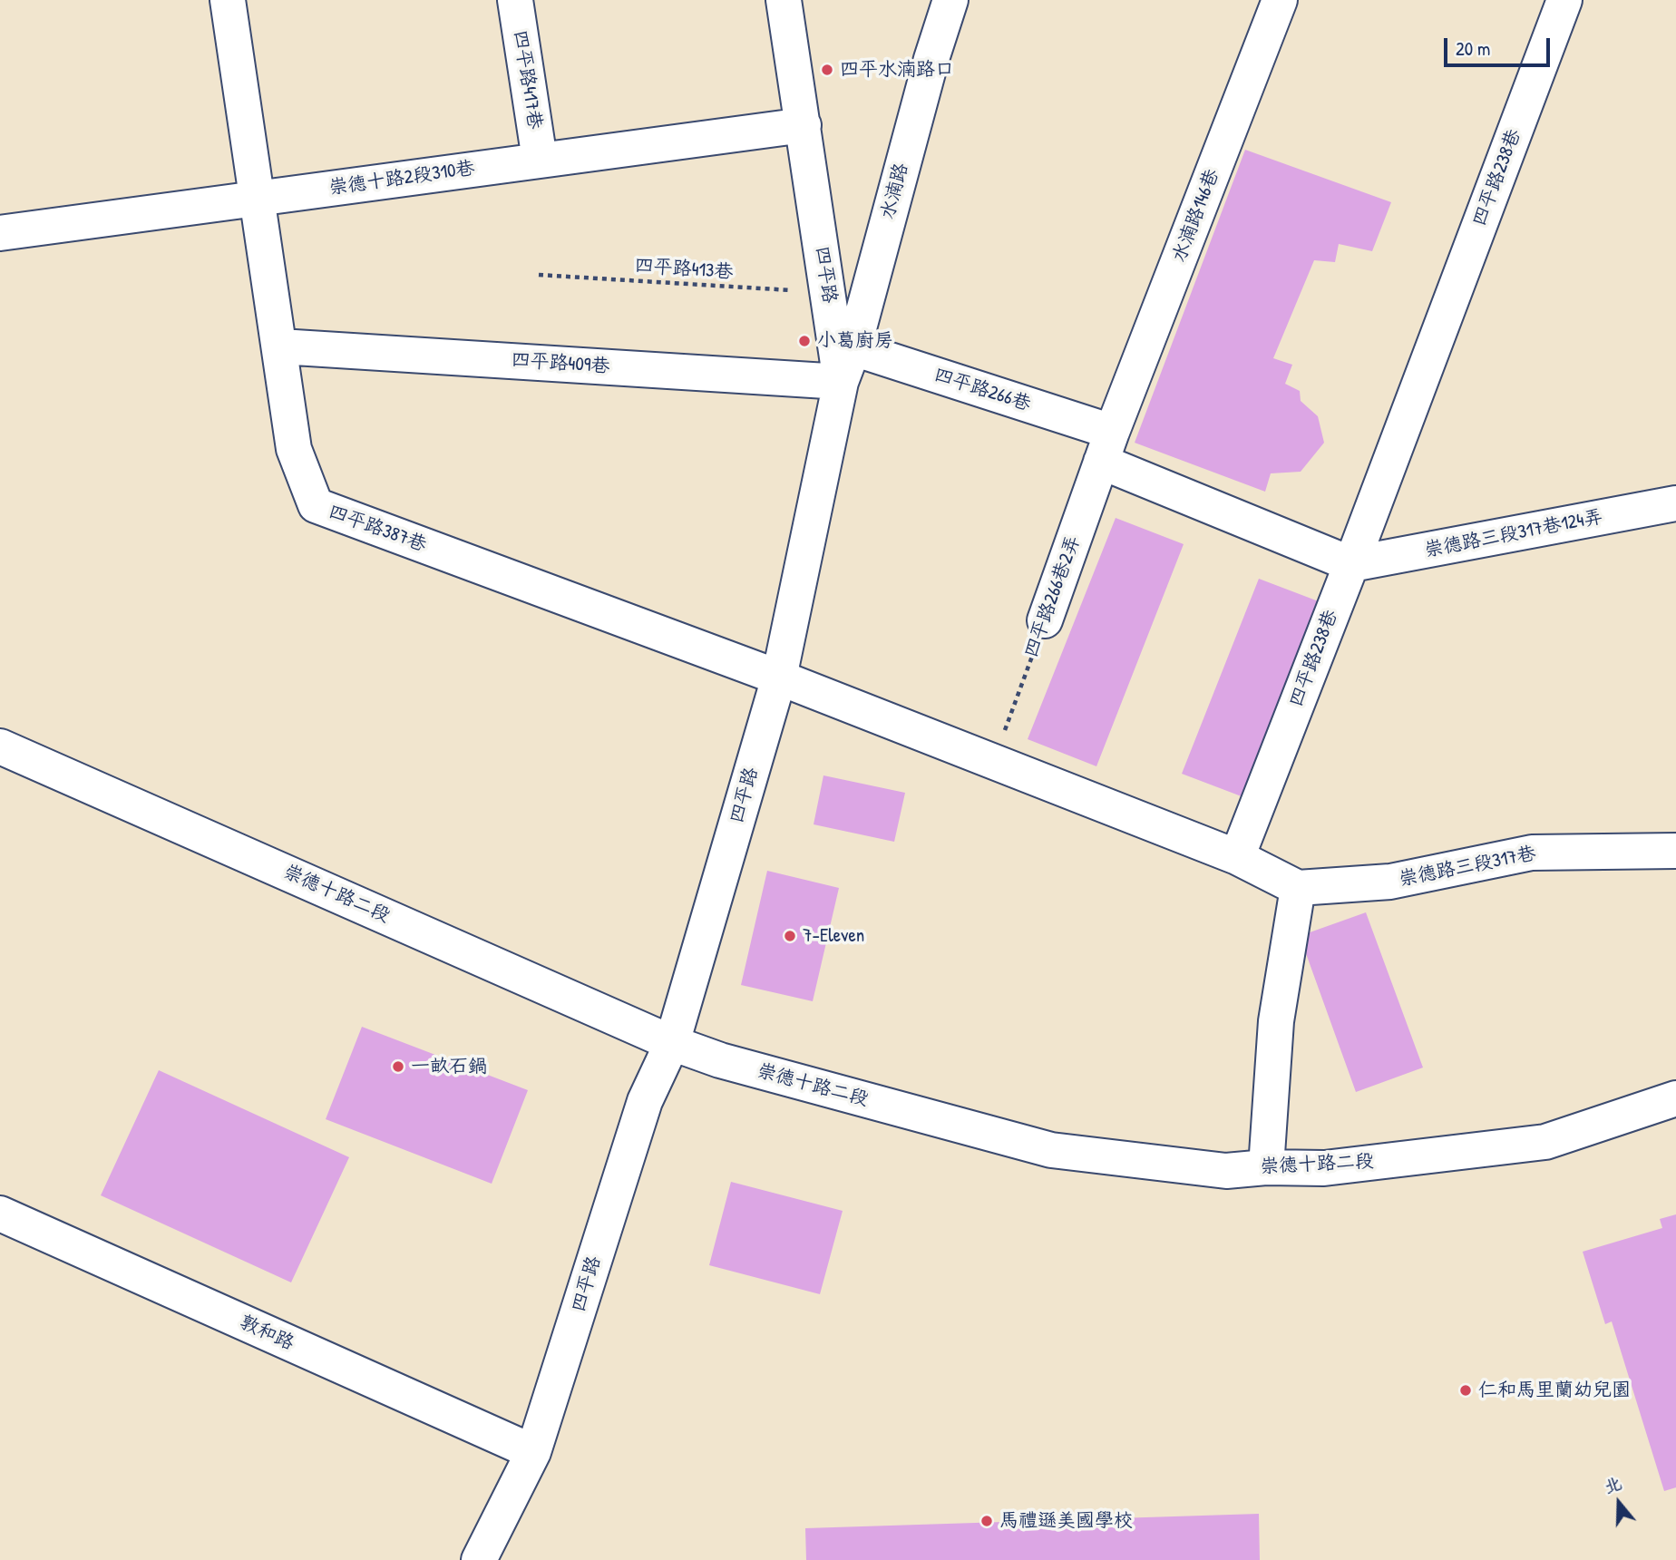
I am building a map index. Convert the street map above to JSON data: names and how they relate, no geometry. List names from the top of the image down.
{
  "streets": {
    "street": [
      "四平路417巷",
      "四平路238巷",
      "崇德十路2段310巷",
      "水湳路",
      "水湳路146巷",
      "四平路",
      "四平路409巷",
      "四平路266巷",
      "四平路387巷",
      "崇德路三段317巷124弄",
      "四平路266巷2弄",
      "崇德路三段317巷",
      "崇德十路二段",
      "敦和路"
    ],
    "path": ["四平路413巷"]
  },
  "crossings": [
    ["四平路417巷", "崇德十路2段310巷"],
    ["四平路238巷", "四平路266巷"],
    ["四平路238巷", "崇德路三段317巷124弄"],
    ["崇德十路2段310巷", "四平路"],
    ["崇德十路2段310巷", "四平路387巷"],
    ["水湳路", "四平路"],
    ["水湳路", "四平路409巷"],
    ["水湳路", "四平路266巷"],
    ["水湳路146巷", "四平路266巷"],
    ["水湳路146巷", "四平路266巷2弄"],
    ["四平路413巷", "四平路"],
    ["四平路", "四平路409巷"],
    ["四平路", "四平路387巷"],
    ["四平路", "崇德十路二段"],
    ["四平路", "敦和路"],
    ["四平路409巷", "四平路387巷"],
    ["四平路266巷", "崇德路三段317巷124弄"],
    ["四平路266巷", "四平路266巷2弄"]
  ],
  "places": [
    "四平水湳路口",
    "小葛廚房",
    "7-Eleven",
    "一畝石鍋",
    "仁和馬里蘭幼兒園",
    "馬禮遜美國學校"
  ],
  "scale_bar": "20 m",
  "north": "top"
}
